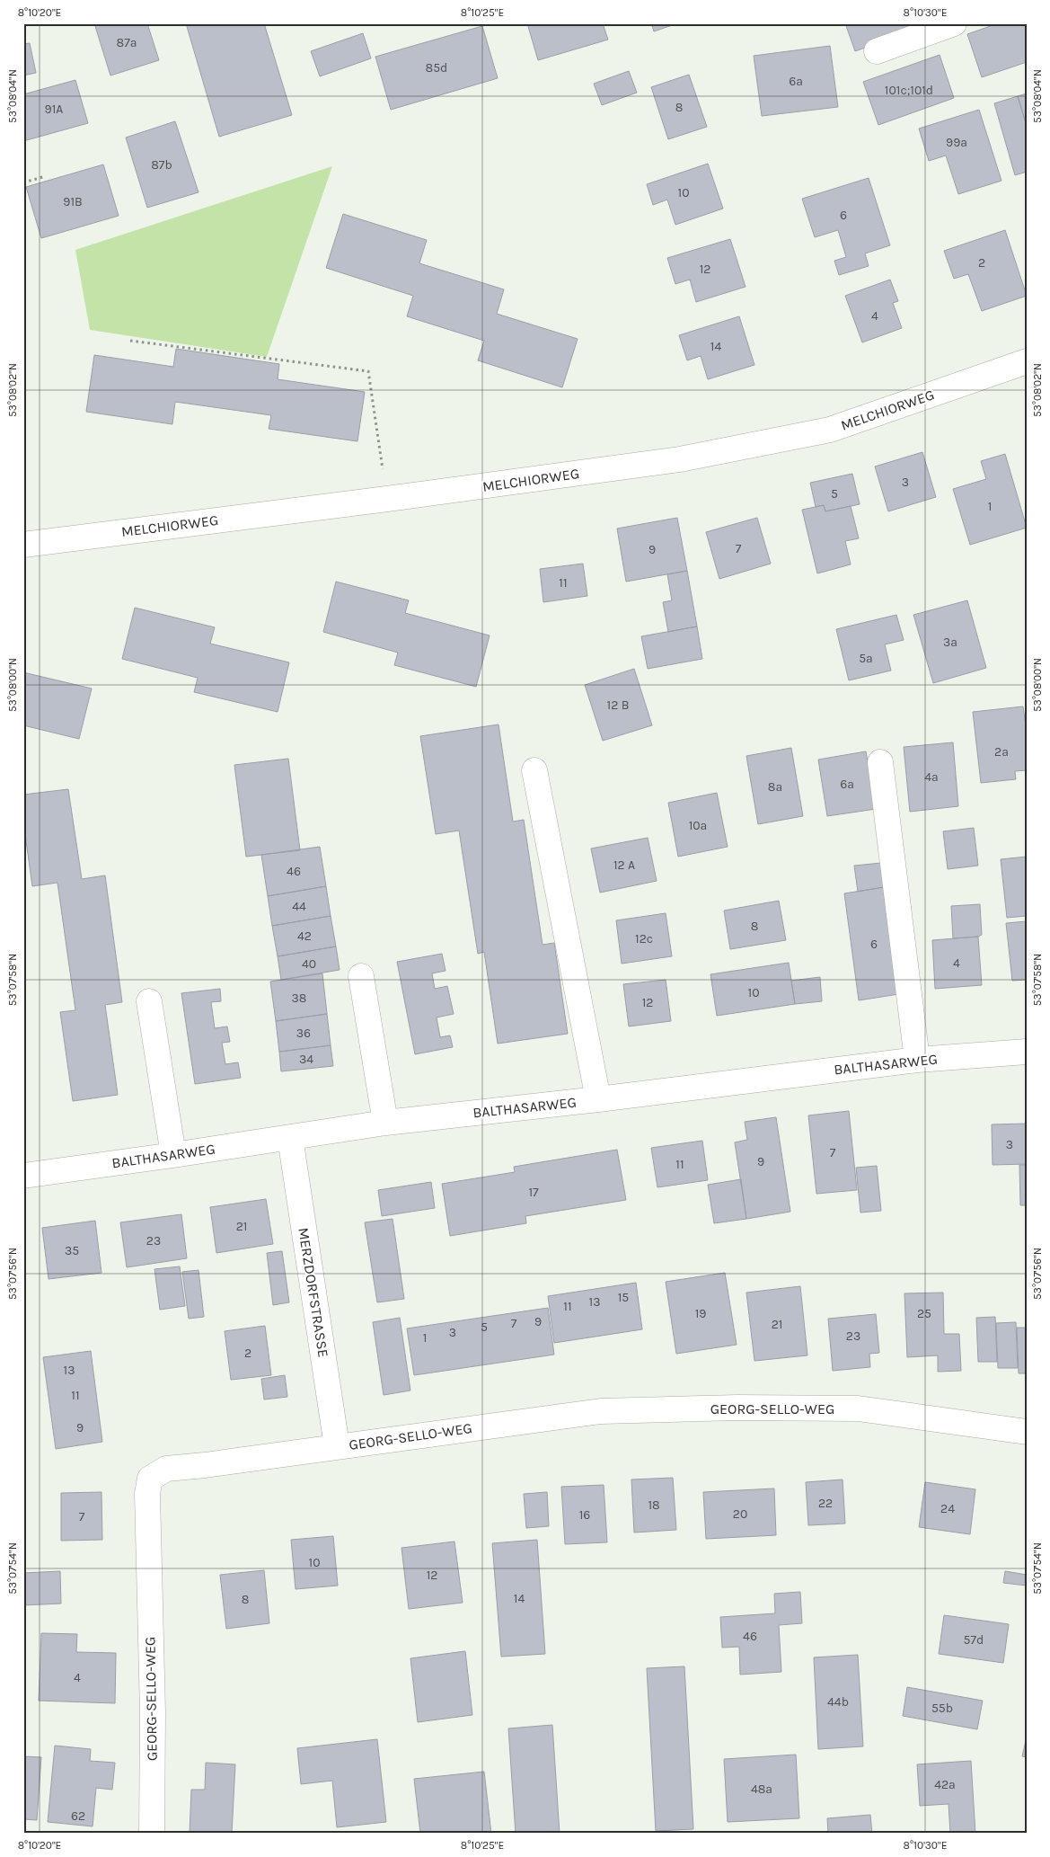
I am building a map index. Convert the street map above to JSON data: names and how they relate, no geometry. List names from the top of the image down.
{
  "streets": {
    "street": [
      "MELCHIORWEG",
      "BALTHASARWEG",
      "MERZDORFSTRASSE",
      "GEORG-SELLO-WEG"
    ]
  },
  "crossings": [
    ["BALTHASARWEG", "MERZDORFSTRASSE"],
    ["MERZDORFSTRASSE", "GEORG-SELLO-WEG"]
  ],
  "house_numbers": [
    "87a",
    "85d",
    "6a",
    "101c;101d",
    "8",
    "91A",
    "99a",
    "87b",
    "10",
    "91B",
    "6",
    "2",
    "12",
    "4",
    "14",
    "3",
    "5",
    "1",
    "7",
    "9",
    "11",
    "3a",
    "5a",
    "12 B",
    "2a",
    "4a",
    "6a",
    "8a",
    "10a",
    "12 A",
    "46",
    "44",
    "8",
    "42",
    "12c",
    "6",
    "4",
    "40",
    "10",
    "38",
    "12",
    "36",
    "34",
    "3",
    "7",
    "9",
    "11",
    "17",
    "21",
    "23",
    "35",
    "15",
    "13",
    "11",
    "19",
    "25",
    "9",
    "7",
    "21",
    "5",
    "3",
    "23",
    "1",
    "2",
    "13",
    "11",
    "9",
    "22",
    "18",
    "24",
    "20",
    "16",
    "7",
    "10",
    "12",
    "14",
    "8",
    "46",
    "57d",
    "4",
    "44b",
    "55b",
    "42a",
    "48a",
    "62"
  ],
  "coordinates": [
    "8°10'20\"E",
    "8°10'25\"E",
    "8°10'30\"E",
    "53°08'04\"N",
    "53°08'02\"N",
    "53°08'00\"N",
    "53°07'58\"N",
    "53°07'56\"N",
    "53°07'54\"N"
  ]
}
